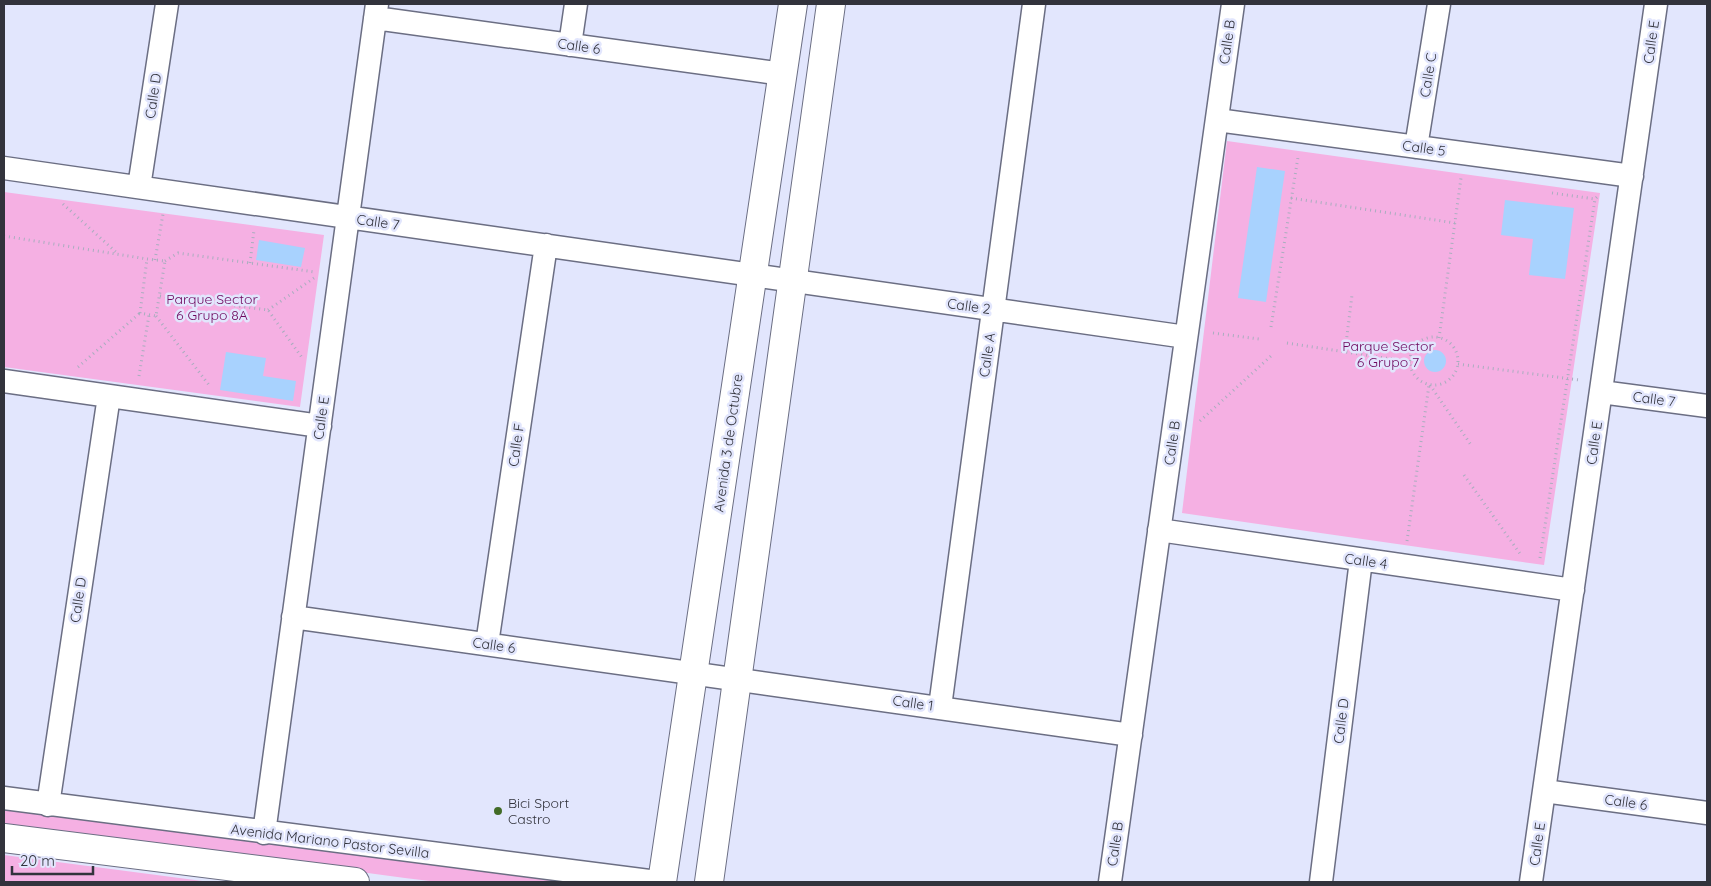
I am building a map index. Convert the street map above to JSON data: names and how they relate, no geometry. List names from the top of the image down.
{
  "streets": {
    "street": [
      "Calle B",
      "Calle E",
      "Calle 6",
      "Calle C",
      "Calle D",
      "Calle 5",
      "Calle 7",
      "Calle 2",
      "Calle A",
      "Avenida 3 de Octubre",
      "Calle F",
      "Calle 4",
      "Calle 1",
      "Avenida Mariano Pastor Sevilla"
    ]
  },
  "crossings": [
    ["Calle B", "Calle 5"],
    ["Calle B", "Calle 2"],
    ["Calle B", "Calle 4"],
    ["Calle B", "Calle 1"],
    ["Calle E", "Calle 6"],
    ["Calle E", "Calle 5"],
    ["Calle E", "Calle 7"],
    ["Calle E", "Calle 4"],
    ["Calle E", "Avenida Mariano Pastor Sevilla"],
    ["Calle 6", "Avenida 3 de Octubre"],
    ["Calle 6", "Calle F"],
    ["Calle 6", "Calle 1"],
    ["Calle C", "Calle 5"],
    ["Calle D", "Calle 7"],
    ["Calle D", "Calle 4"],
    ["Calle D", "Avenida Mariano Pastor Sevilla"],
    ["Calle 7", "Calle 2"],
    ["Calle 7", "Avenida 3 de Octubre"],
    ["Calle 7", "Calle F"],
    ["Calle 2", "Calle A"],
    ["Calle 2", "Avenida 3 de Octubre"],
    ["Calle A", "Calle 1"],
    ["Avenida 3 de Octubre", "Calle 1"]
  ],
  "parks": ["Parque Sector 6 Grupo 8A", "Parque Sector 6 Grupo 7"],
  "places": ["Bici Sport Castro"],
  "scale_bar": "20 m"
}
